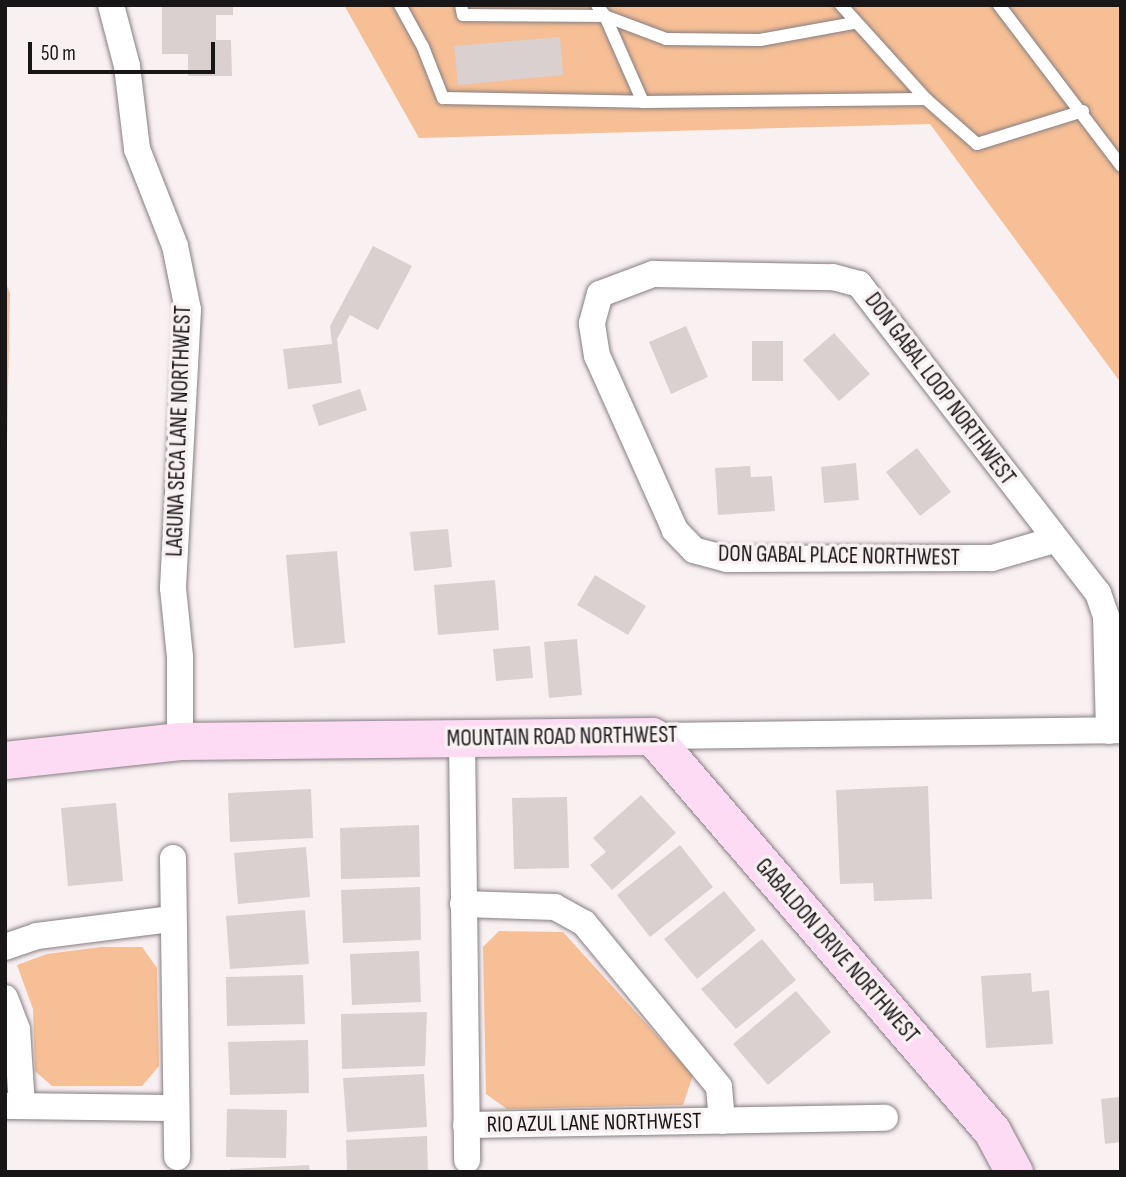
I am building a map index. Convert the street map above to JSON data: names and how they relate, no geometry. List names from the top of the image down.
{
  "streets": {
    "street": [
      "DON GABAL LOOP NORTHWEST",
      "LAGUNA SECA LANE NORTHWEST",
      "DON GABAL PLACE NORTHWEST",
      "MOUNTAIN ROAD NORTHWEST",
      "GABALDON DRIVE NORTHWEST",
      "RIO AZUL LANE NORTHWEST"
    ]
  },
  "crossings": [
    ["DON GABAL LOOP NORTHWEST", "DON GABAL PLACE NORTHWEST"],
    ["DON GABAL LOOP NORTHWEST", "MOUNTAIN ROAD NORTHWEST"],
    ["LAGUNA SECA LANE NORTHWEST", "MOUNTAIN ROAD NORTHWEST"],
    ["MOUNTAIN ROAD NORTHWEST", "GABALDON DRIVE NORTHWEST"],
    ["MOUNTAIN ROAD NORTHWEST", "RIO AZUL LANE NORTHWEST"]
  ],
  "scale_bar": "50 m"
}
